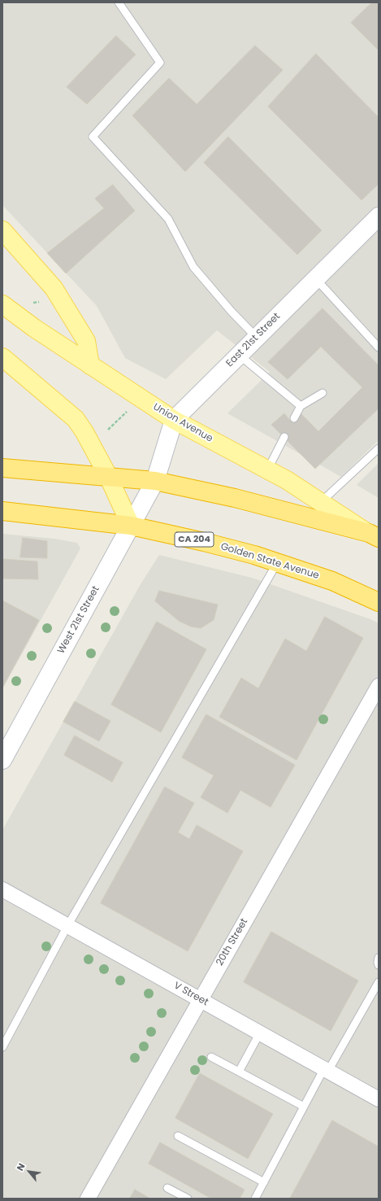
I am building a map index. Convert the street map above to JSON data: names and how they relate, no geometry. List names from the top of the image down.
{
  "streets": {
    "highway": ["CA 204", "Golden State Avenue"],
    "main road": ["Union Avenue"],
    "street": [
      "East 21st Street",
      "West 21st Street",
      "20th Street",
      "V Street"
    ]
  },
  "crossings": [
    ["East 21st Street", "Union Avenue"],
    ["East 21st Street", "West 21st Street"],
    ["Golden State Avenue", "West 21st Street"],
    ["20th Street", "V Street"]
  ],
  "north": "top left"
}
